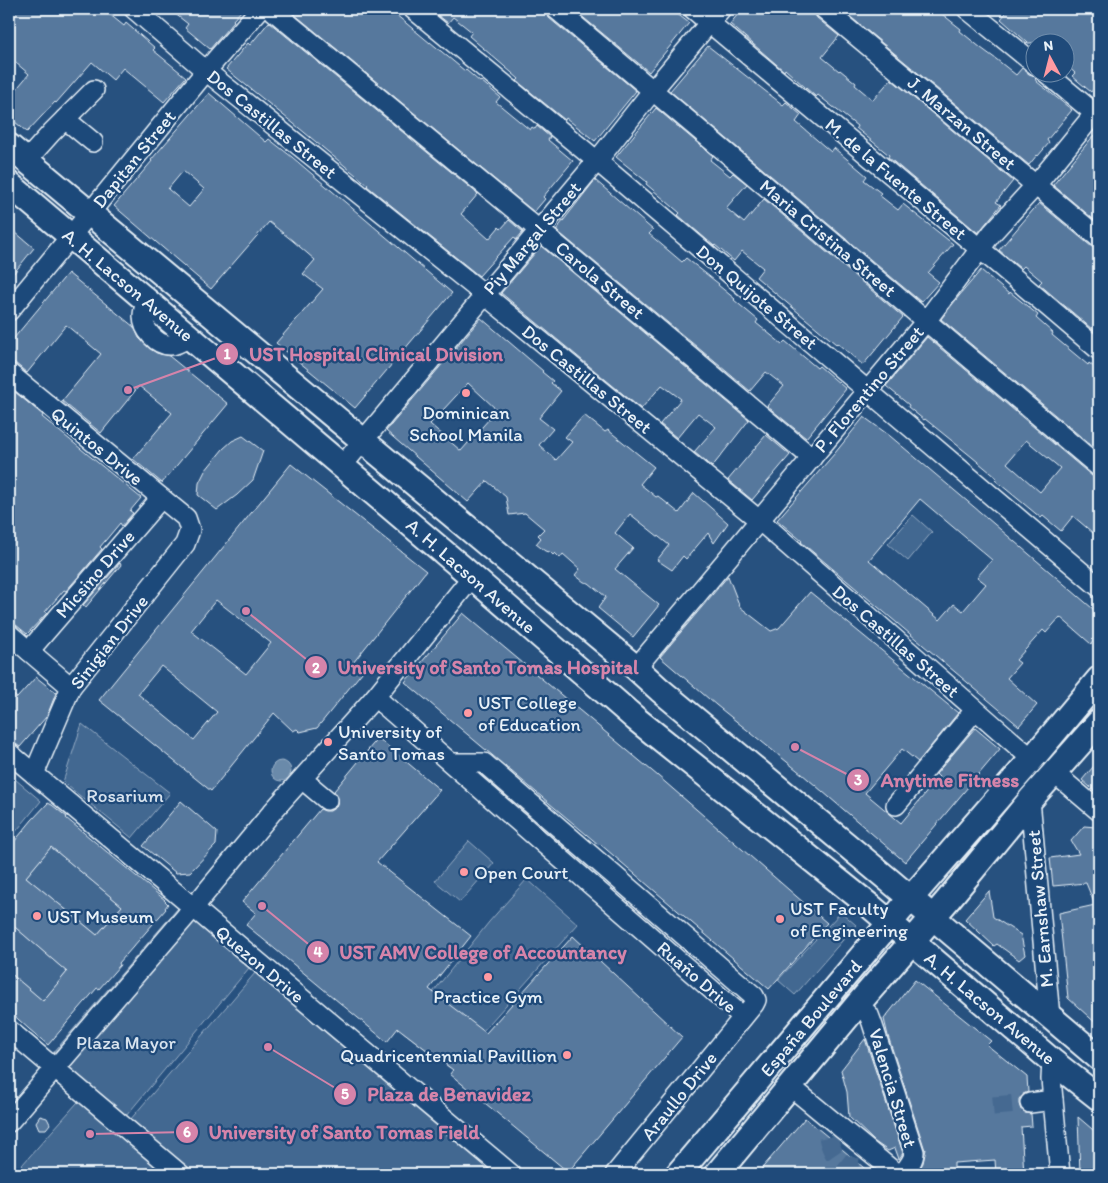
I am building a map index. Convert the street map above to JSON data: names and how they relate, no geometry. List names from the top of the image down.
{
  "streets": {
    "main road": ["A. H. Lacson Avenue", "España Boulevard"],
    "street": [
      "J. Marzan Street",
      "Dos Castillas Street",
      "Dapitan Street",
      "M. de la Fuente Street",
      "Piy Margal Street",
      "Maria Cristina Street",
      "Carola Street",
      "Don Quijote Street",
      "P. Florentino Street",
      "Quintos Drive",
      "Micsino Drive",
      "Sinigian Drive",
      "M. Earnshaw Street",
      "Quezon Drive",
      "Ruaño Drive",
      "Valencia Street",
      "Araullo Drive"
    ]
  },
  "crossings": [
    ["J. Marzan Street", "P. Florentino Street"],
    ["Dos Castillas Street", "Dapitan Street"],
    ["Dos Castillas Street", "Piy Margal Street"],
    ["Dos Castillas Street", "P. Florentino Street"],
    ["Dos Castillas Street", "España Boulevard"],
    ["Dapitan Street", "A. H. Lacson Avenue"],
    ["M. de la Fuente Street", "Piy Margal Street"],
    ["M. de la Fuente Street", "P. Florentino Street"],
    ["Piy Margal Street", "Maria Cristina Street"],
    ["Piy Margal Street", "Carola Street"],
    ["Piy Margal Street", "A. H. Lacson Avenue"],
    ["Piy Margal Street", "Don Quijote Street"],
    ["Maria Cristina Street", "P. Florentino Street"],
    ["Carola Street", "P. Florentino Street"],
    ["A. H. Lacson Avenue", "P. Florentino Street"],
    ["A. H. Lacson Avenue", "M. Earnshaw Street"],
    ["A. H. Lacson Avenue", "España Boulevard"],
    ["Don Quijote Street", "P. Florentino Street"],
    ["Quintos Drive", "Micsino Drive"],
    ["Quintos Drive", "Sinigian Drive"],
    ["Sinigian Drive", "Quezon Drive"],
    ["M. Earnshaw Street", "España Boulevard"],
    ["Ruaño Drive", "Araullo Drive"],
    ["España Boulevard", "Valencia Street"]
  ],
  "parks": ["Rosarium", "Plaza Mayor"],
  "places": [
    "UST Hospital Clinical Division",
    "Dominican School Manila",
    "University of Santo Tomas Hospital",
    "UST College of Education",
    "University of Santo Tomas",
    "Anytime Fitness",
    "Open Court",
    "UST AMV College of Accountancy",
    "UST Museum",
    "UST Faculty of Engineering",
    "Practice Gym",
    "Plaza de Benavidez",
    "Quadricentennial Pavillion",
    "University of Santo Tomas Field"
  ],
  "north": "top"
}
